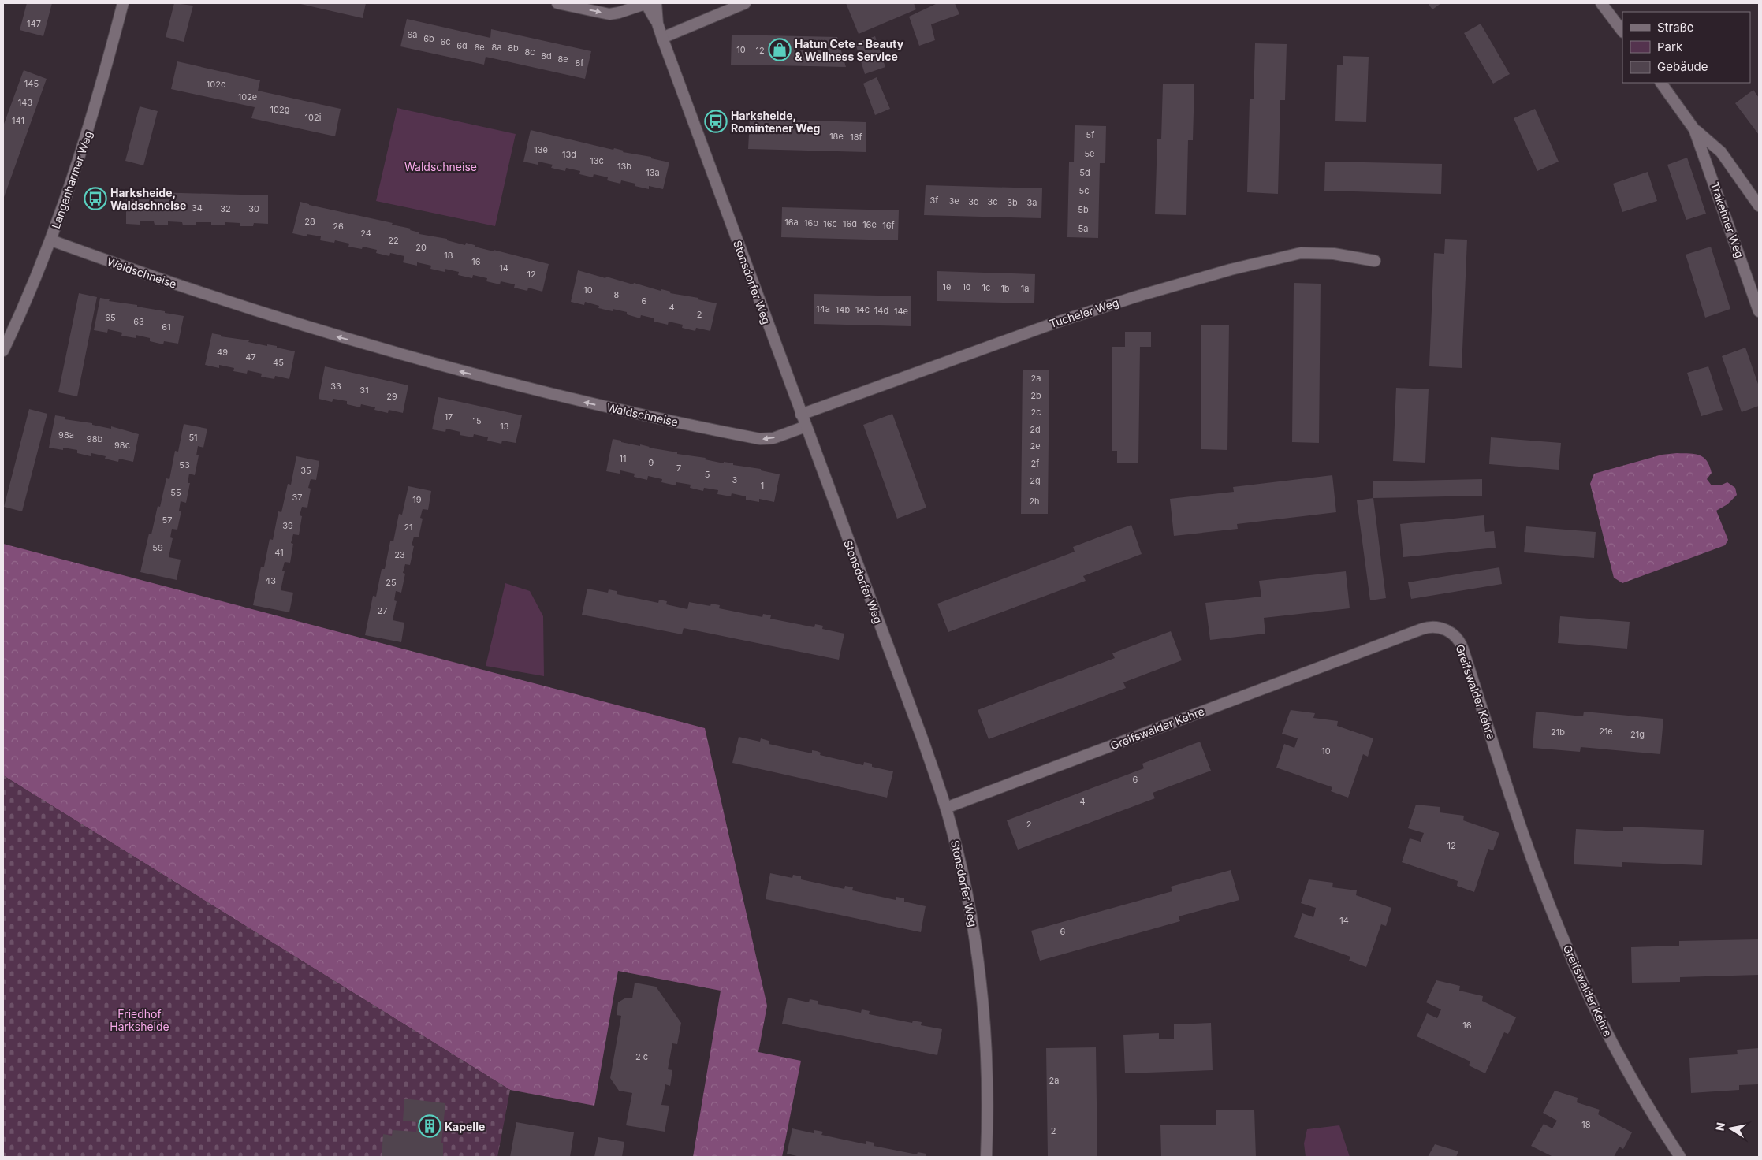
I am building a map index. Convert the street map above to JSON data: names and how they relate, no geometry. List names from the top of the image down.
{
  "streets": {
    "street": [
      "Langenharmer Weg",
      "Trakehner Weg",
      "Waldschneise",
      "Stonsdorfer Weg",
      "Tucheler Weg",
      "Greifswalder Kehre"
    ]
  },
  "crossings": [
    ["Langenharmer Weg", "Waldschneise"],
    ["Waldschneise", "Stonsdorfer Weg"],
    ["Stonsdorfer Weg", "Tucheler Weg"],
    ["Stonsdorfer Weg", "Greifswalder Kehre"]
  ],
  "one_way": ["Waldschneise"],
  "parks": ["Waldschneise", "Friedhof Harksheide"],
  "places": {
    "shop": ["Hatun Cete - Beauty & Wellness Service"],
    "bus stop": ["Harksheide, Romintener Weg", "Harksheide, Waldschneise"],
    "building": ["Kapelle"]
  },
  "house_numbers": [
    "147",
    "6a",
    "6b",
    "6c",
    "6d",
    "6e",
    "8a",
    "8b",
    "10",
    "12",
    "8c",
    "8d",
    "8e",
    "8f",
    "145",
    "102c",
    "102e",
    "143",
    "102g",
    "102i",
    "141",
    "5f",
    "18e",
    "18f",
    "13e",
    "5e",
    "13d",
    "13c",
    "13b",
    "13a",
    "5d",
    "5c",
    "3f",
    "3e",
    "3d",
    "3c",
    "3b",
    "3a",
    "34",
    "32",
    "30",
    "5b",
    "28",
    "16a",
    "16b",
    "16c",
    "16d",
    "16e",
    "16f",
    "26",
    "5a",
    "24",
    "22",
    "20",
    "18",
    "16",
    "14",
    "12",
    "1e",
    "1d",
    "1c",
    "1b",
    "1a",
    "10",
    "8",
    "6",
    "4",
    "14a",
    "14b",
    "14c",
    "14d",
    "14e",
    "2",
    "65",
    "63",
    "61",
    "49",
    "47",
    "45",
    "2a",
    "33",
    "31",
    "2b",
    "29",
    "2c",
    "17",
    "15",
    "13",
    "2d",
    "98a",
    "51",
    "98b",
    "98c",
    "2e",
    "11",
    "9",
    "2f",
    "53",
    "7",
    "35",
    "5",
    "3",
    "2g",
    "1",
    "55",
    "37",
    "19",
    "2h",
    "57",
    "39",
    "21",
    "59",
    "41",
    "23",
    "43",
    "25",
    "27",
    "21e",
    "21b",
    "21g",
    "10",
    "6",
    "4",
    "2",
    "12",
    "14",
    "6",
    "16",
    "2 c",
    "2a",
    "18",
    "2"
  ],
  "legend": ["Straße", "Park", "Gebäude"],
  "north": "left"
}
